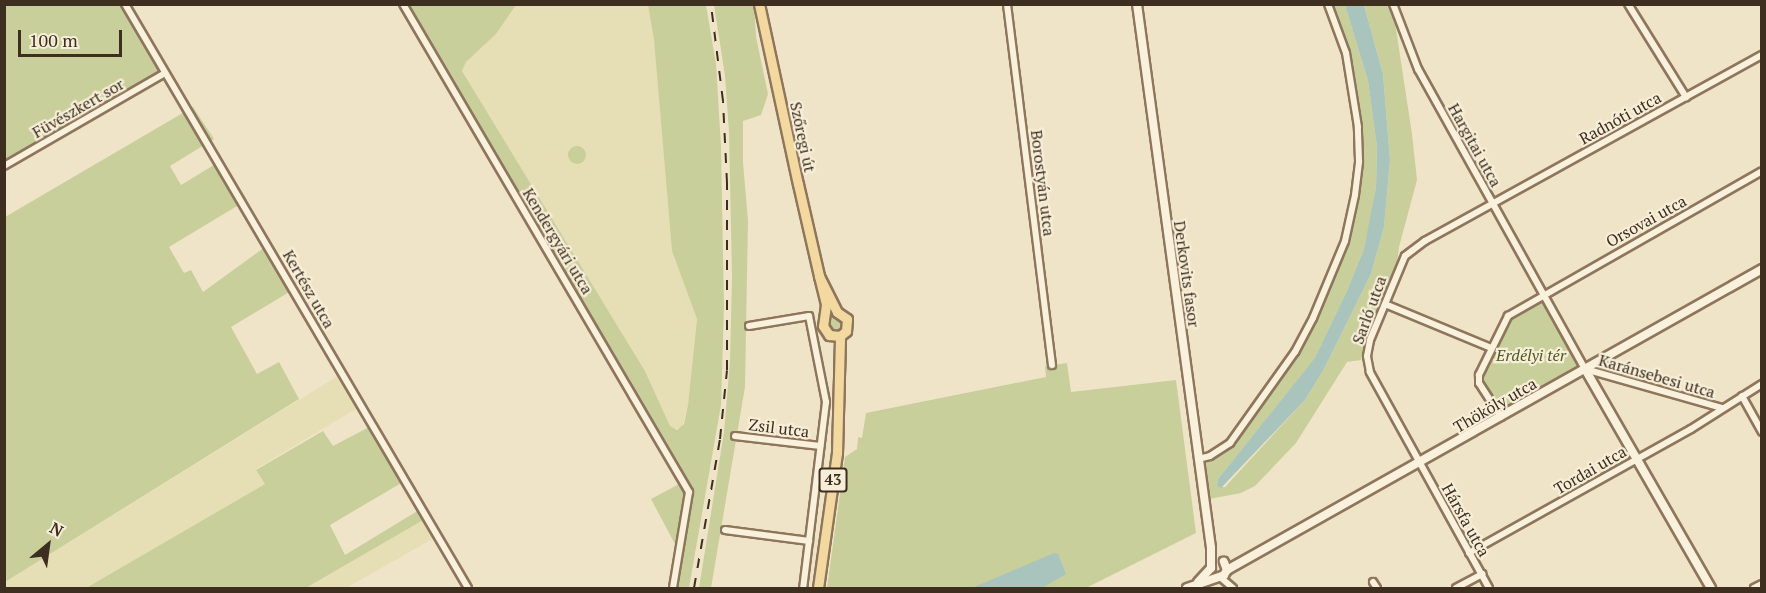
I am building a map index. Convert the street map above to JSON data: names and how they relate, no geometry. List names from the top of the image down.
{
  "streets": {
    "main road": ["Szőregi út", "43"],
    "street": [
      "Füvészkert sor",
      "Radnóti utca",
      "Hargitai utca",
      "Borostyán utca",
      "Orsovai utca",
      "Kendergyári utca",
      "Derkovits fasor",
      "Kertész utca",
      "Sarló utca",
      "Karánsebesi utca",
      "Thököly utca",
      "Zsil utca",
      "Tordai utca",
      "Hársfa utca"
    ]
  },
  "crossings": [
    ["Füvészkert sor", "Kertész utca"],
    ["Radnóti utca", "Hargitai utca"],
    ["Radnóti utca", "Sarló utca"],
    ["Hargitai utca", "Orsovai utca"],
    ["Hargitai utca", "Sarló utca"],
    ["Sarló utca", "Thököly utca"],
    ["Sarló utca", "Hársfa utca"],
    ["Karánsebesi utca", "Thököly utca"],
    ["Karánsebesi utca", "Tordai utca"],
    ["Thököly utca", "Hársfa utca"],
    ["Tordai utca", "Hársfa utca"]
  ],
  "parks": ["Erdélyi tér"],
  "scale_bar": "100 m",
  "north": "top right"
}
